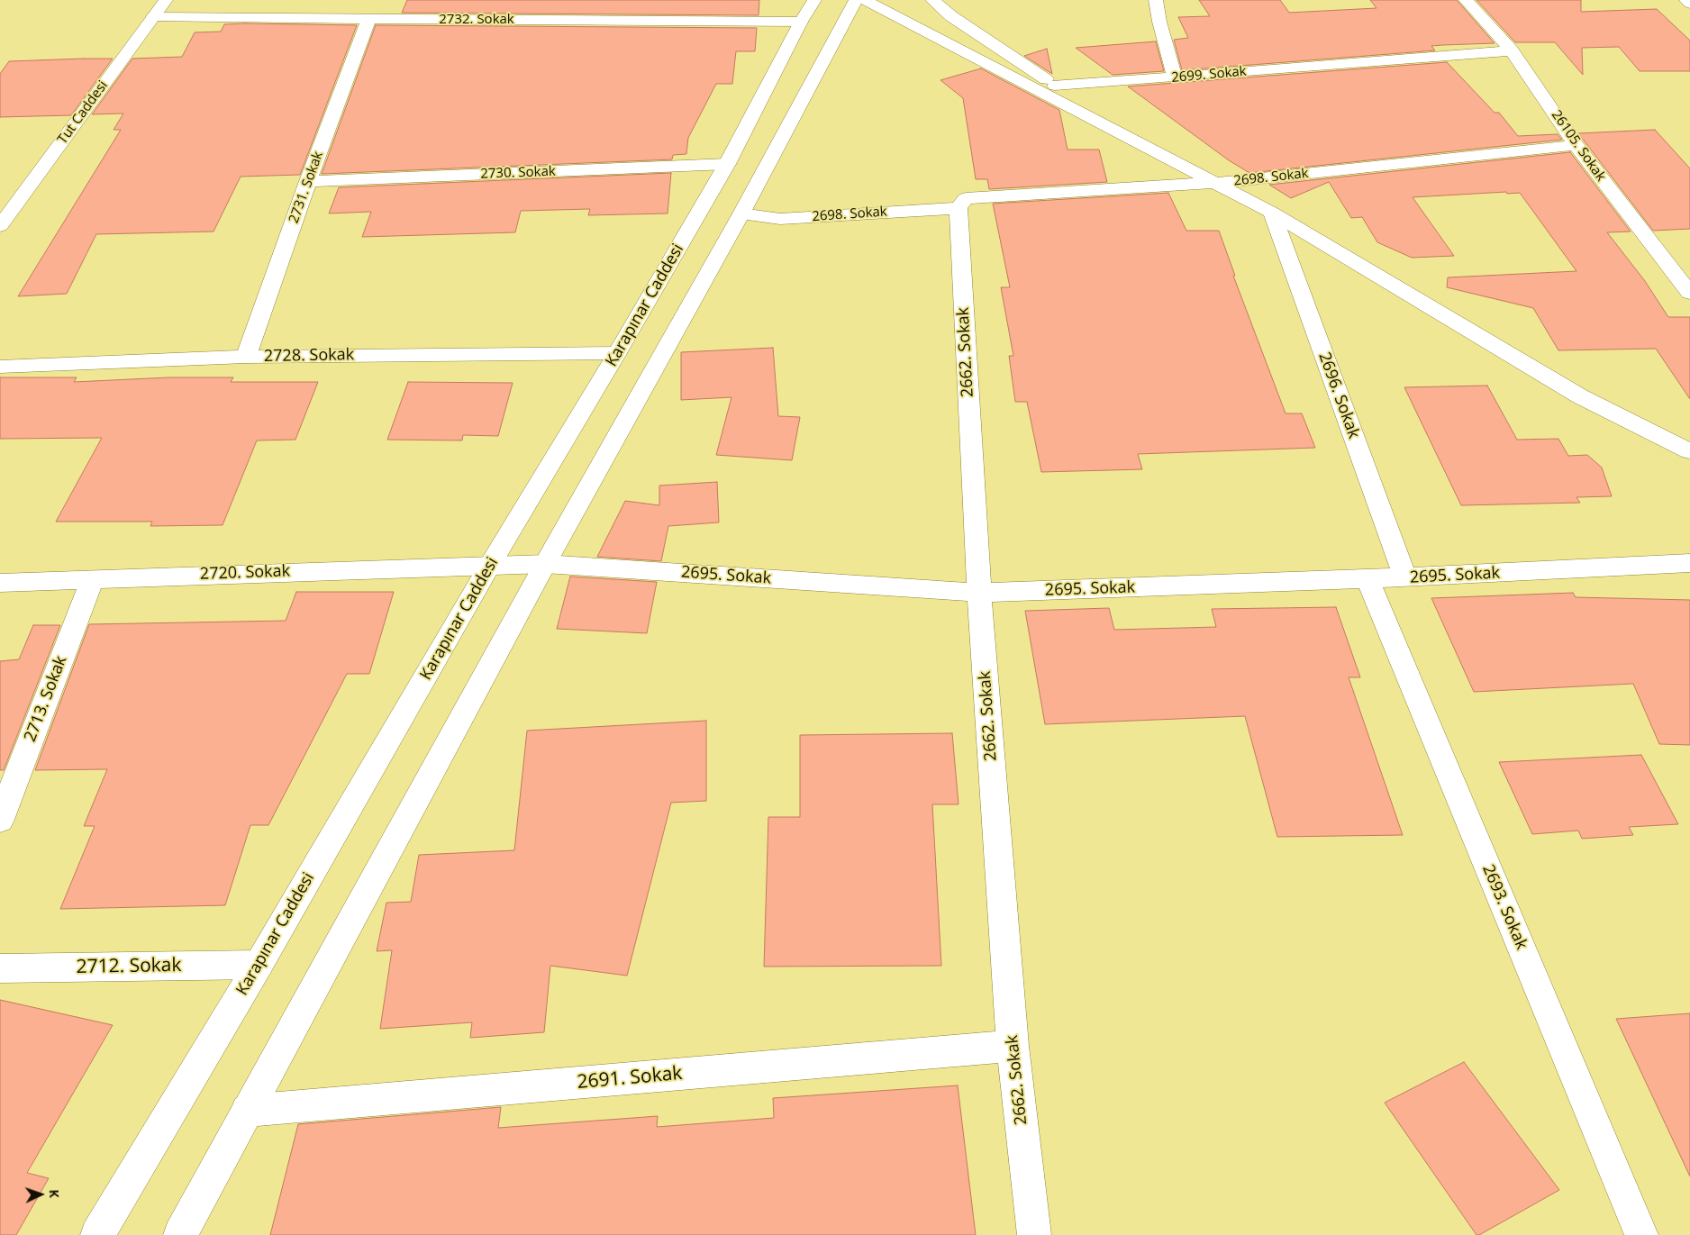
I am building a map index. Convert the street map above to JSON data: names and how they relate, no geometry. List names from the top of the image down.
{
  "streets": {
    "street": [
      "2732. Sokak",
      "2699. Sokak",
      "Tut Caddesi",
      "26105. Sokak",
      "2730. Sokak",
      "2698. Sokak",
      "2731. Sokak",
      "Karapınar Caddesi",
      "2662. Sokak",
      "2728. Sokak",
      "2696. Sokak",
      "2720. Sokak",
      "2695. Sokak",
      "2713. Sokak",
      "2693. Sokak",
      "2712. Sokak",
      "2691. Sokak"
    ]
  },
  "crossings": [
    ["2732. Sokak", "Tut Caddesi"],
    ["2732. Sokak", "2731. Sokak"],
    ["2732. Sokak", "Karapınar Caddesi"],
    ["2699. Sokak", "26105. Sokak"],
    ["26105. Sokak", "2698. Sokak"],
    ["2730. Sokak", "2731. Sokak"],
    ["2730. Sokak", "Karapınar Caddesi"],
    ["2698. Sokak", "2662. Sokak"],
    ["2731. Sokak", "2728. Sokak"],
    ["Karapınar Caddesi", "2728. Sokak"],
    ["Karapınar Caddesi", "2720. Sokak"],
    ["Karapınar Caddesi", "2695. Sokak"],
    ["Karapınar Caddesi", "2712. Sokak"],
    ["2662. Sokak", "2695. Sokak"],
    ["2662. Sokak", "2691. Sokak"],
    ["2696. Sokak", "2695. Sokak"],
    ["2720. Sokak", "2695. Sokak"],
    ["2720. Sokak", "2713. Sokak"],
    ["2695. Sokak", "2693. Sokak"]
  ],
  "north": "right"
}
